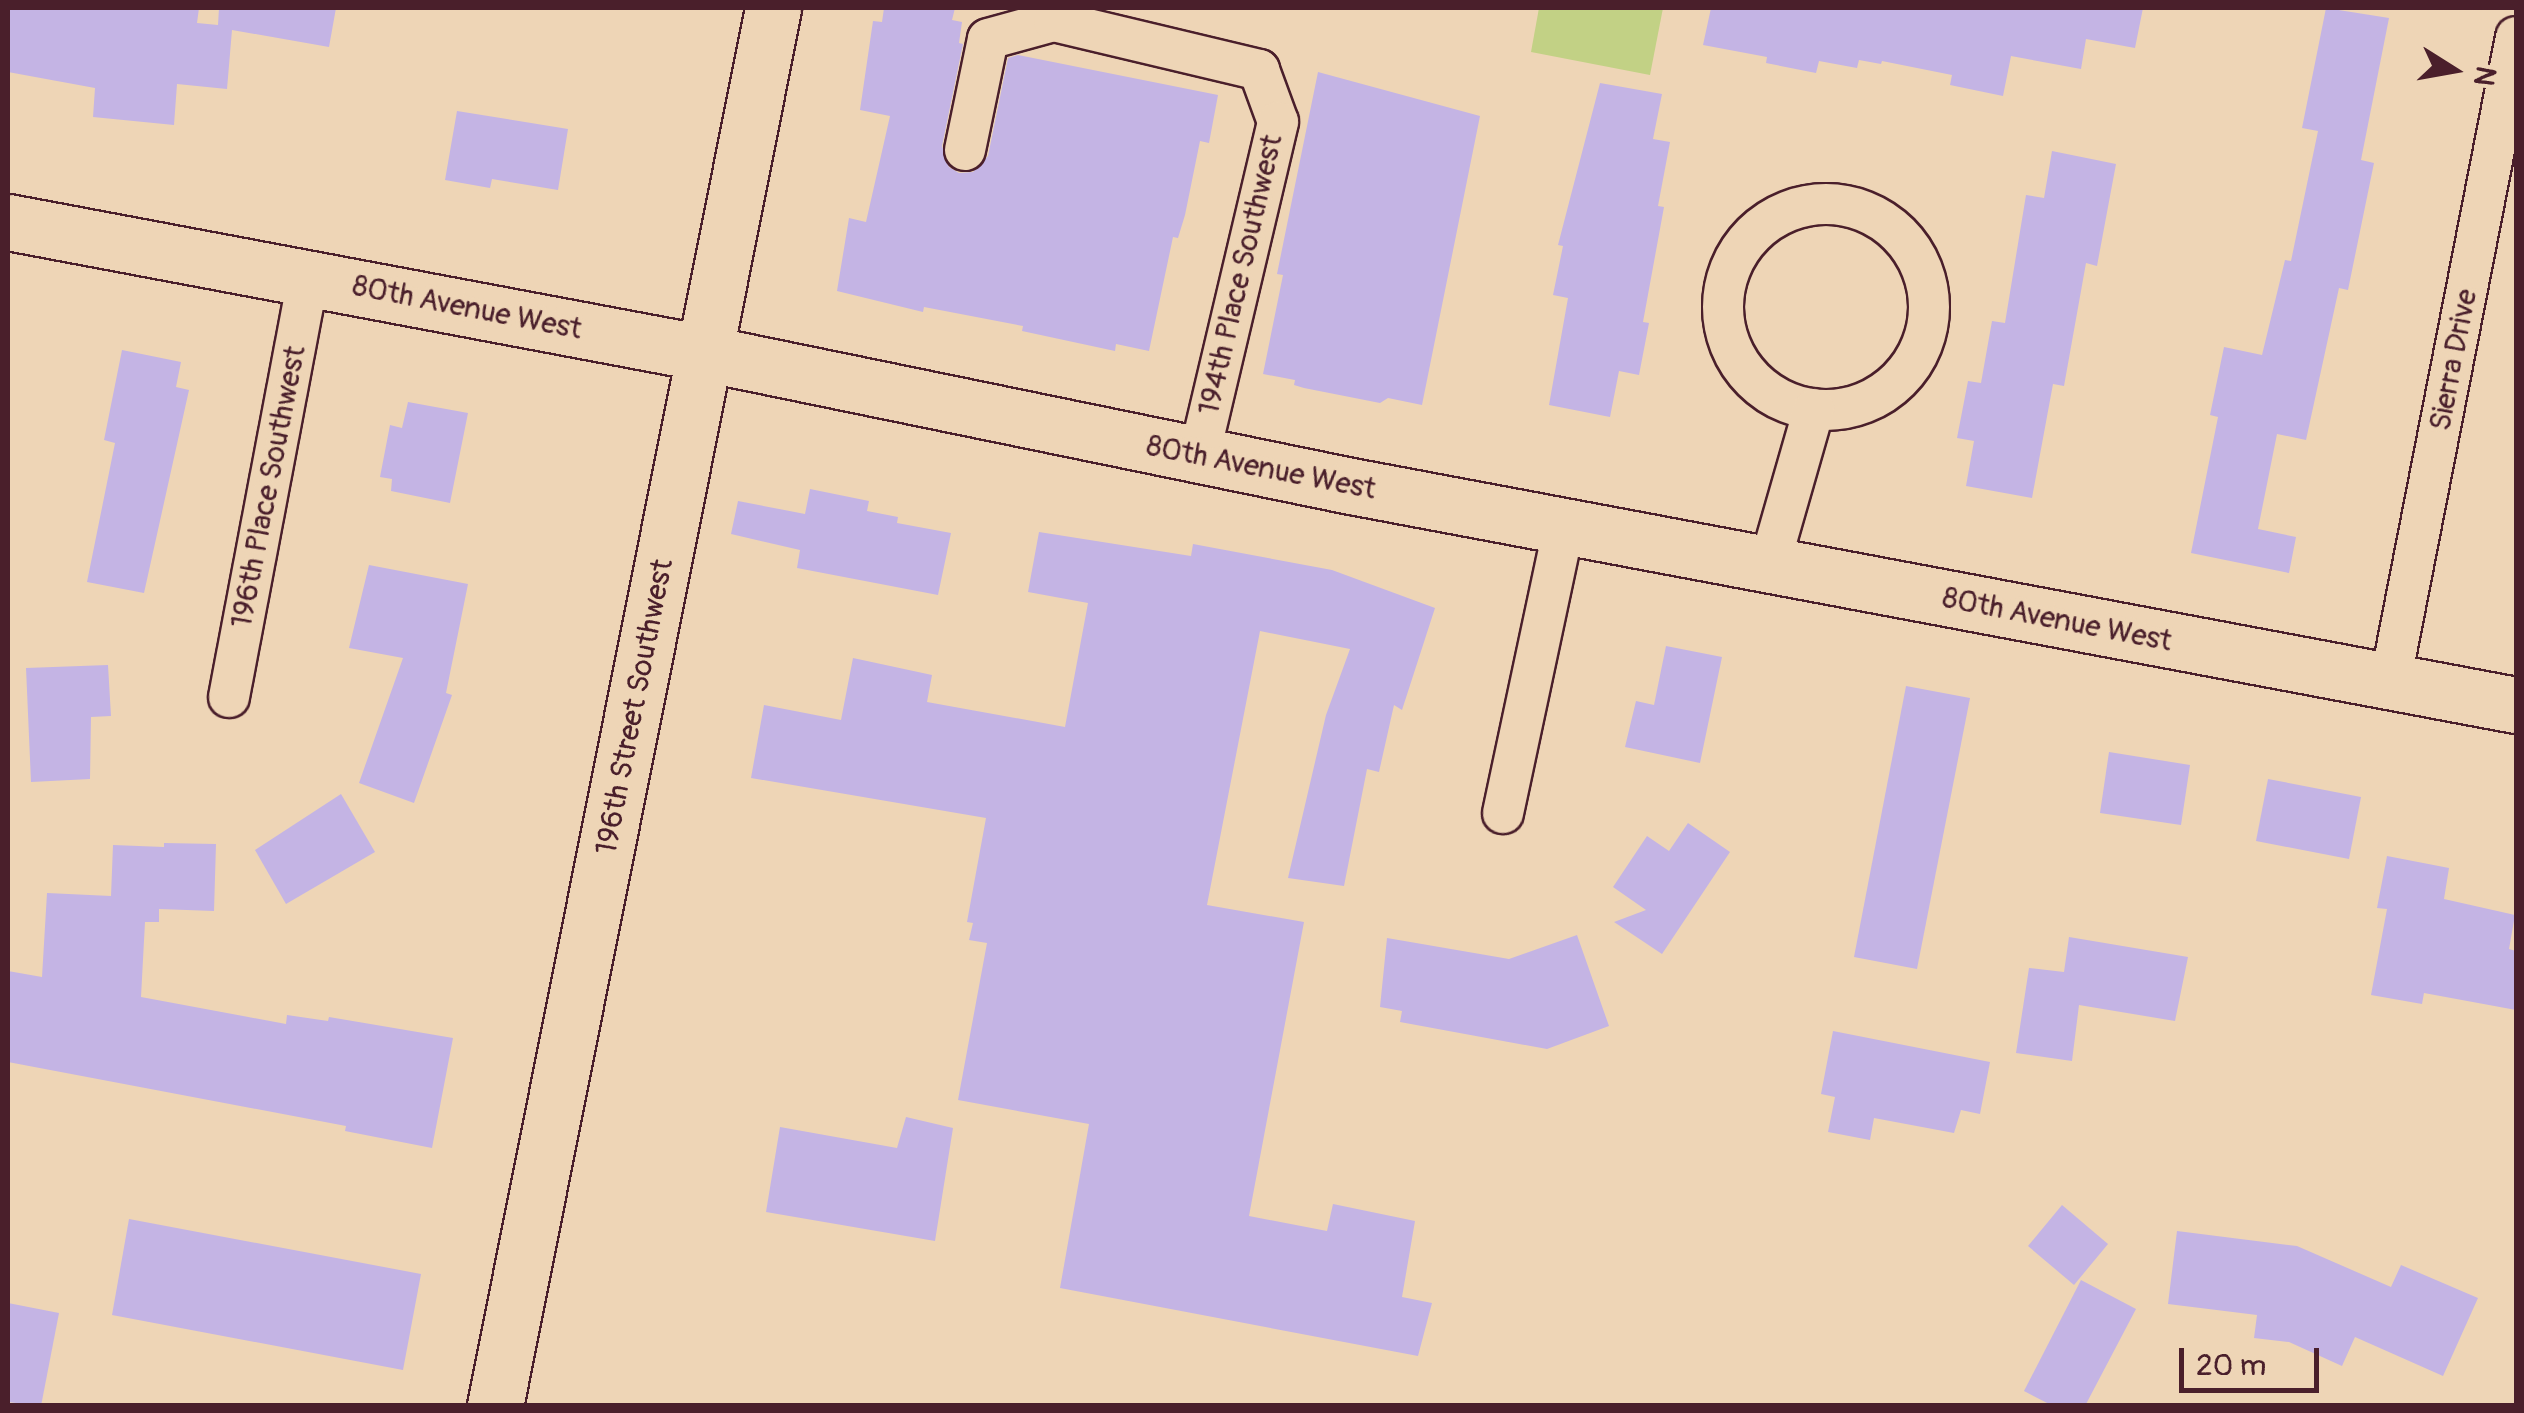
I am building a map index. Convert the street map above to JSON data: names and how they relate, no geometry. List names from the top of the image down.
{
  "streets": {
    "street": [
      "194th Place Southwest",
      "80th Avenue West",
      "Sierra Drive",
      "196th Place Southwest",
      "196th Street Southwest"
    ]
  },
  "crossings": [
    ["194th Place Southwest", "80th Avenue West"],
    ["80th Avenue West", "Sierra Drive"],
    ["80th Avenue West", "196th Place Southwest"],
    ["80th Avenue West", "196th Street Southwest"]
  ],
  "scale_bar": "20 m",
  "north": "right"
}
